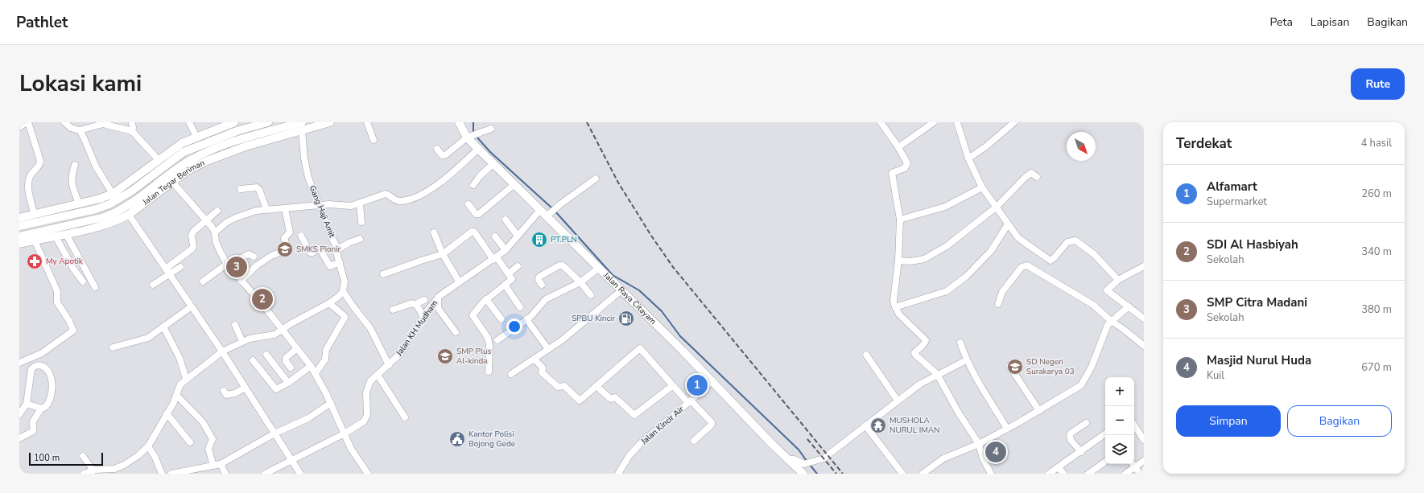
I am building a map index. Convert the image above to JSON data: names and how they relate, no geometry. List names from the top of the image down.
{
  "streets": {
    "main road": ["Jalan Tegar Beriman", "Jalan Raya Citayam"],
    "street": ["Gang Haji Amit", "Jalan KH Mudham", "Jalan Kincir Air"]
  },
  "crossings": [
    ["Jalan Tegar Beriman", "Gang Haji Amit"],
    ["Jalan Raya Citayam", "Jalan KH Mudham"],
    ["Jalan Raya Citayam", "Jalan Kincir Air"]
  ],
  "places": {
    "building": ["PT.PLN"],
    "school or university": ["SMKS Pionir", "SMP Plus Al-kinda", "SD Negeri Surakarya 03"],
    "pharmacy": ["My Apotik"],
    "fuel station": ["SPBU Kincir"],
    "temple": ["MUSHOLA NURUL IMAN"],
    "public building": ["Kantor Polisi Bojong Gede"]
  },
  "scale_bar": "100 m",
  "north": "bottom right",
  "page": {
    "header": "Pathlet",
    "nav": ["Peta", "Lapisan", "Bagikan"],
    "title": "Lokasi kami",
    "buttons": [
      "Rute",
      ["Simpan", "Bagikan"]
    ],
    "heading": ["Terdekat", "4 hasil"],
    "list": [
      {
        "mark": "1",
        "name": "Alfamart",
        "note": "Supermarket",
        "value": "260 m"
      },
      {
        "mark": "2",
        "name": "SDI Al Hasbiyah",
        "note": "Sekolah",
        "value": "340 m"
      },
      {
        "mark": "3",
        "name": "SMP Citra Madani",
        "note": "Sekolah",
        "value": "380 m"
      },
      {
        "mark": "4",
        "name": "Masjid Nurul Huda",
        "note": "Kuil",
        "value": "670 m"
      }
    ],
    "pins": [
      "3",
      "2",
      "1",
      "4"
    ],
    "map_buttons": ["+", "−"],
    "scale": "100 m"
  }
}
